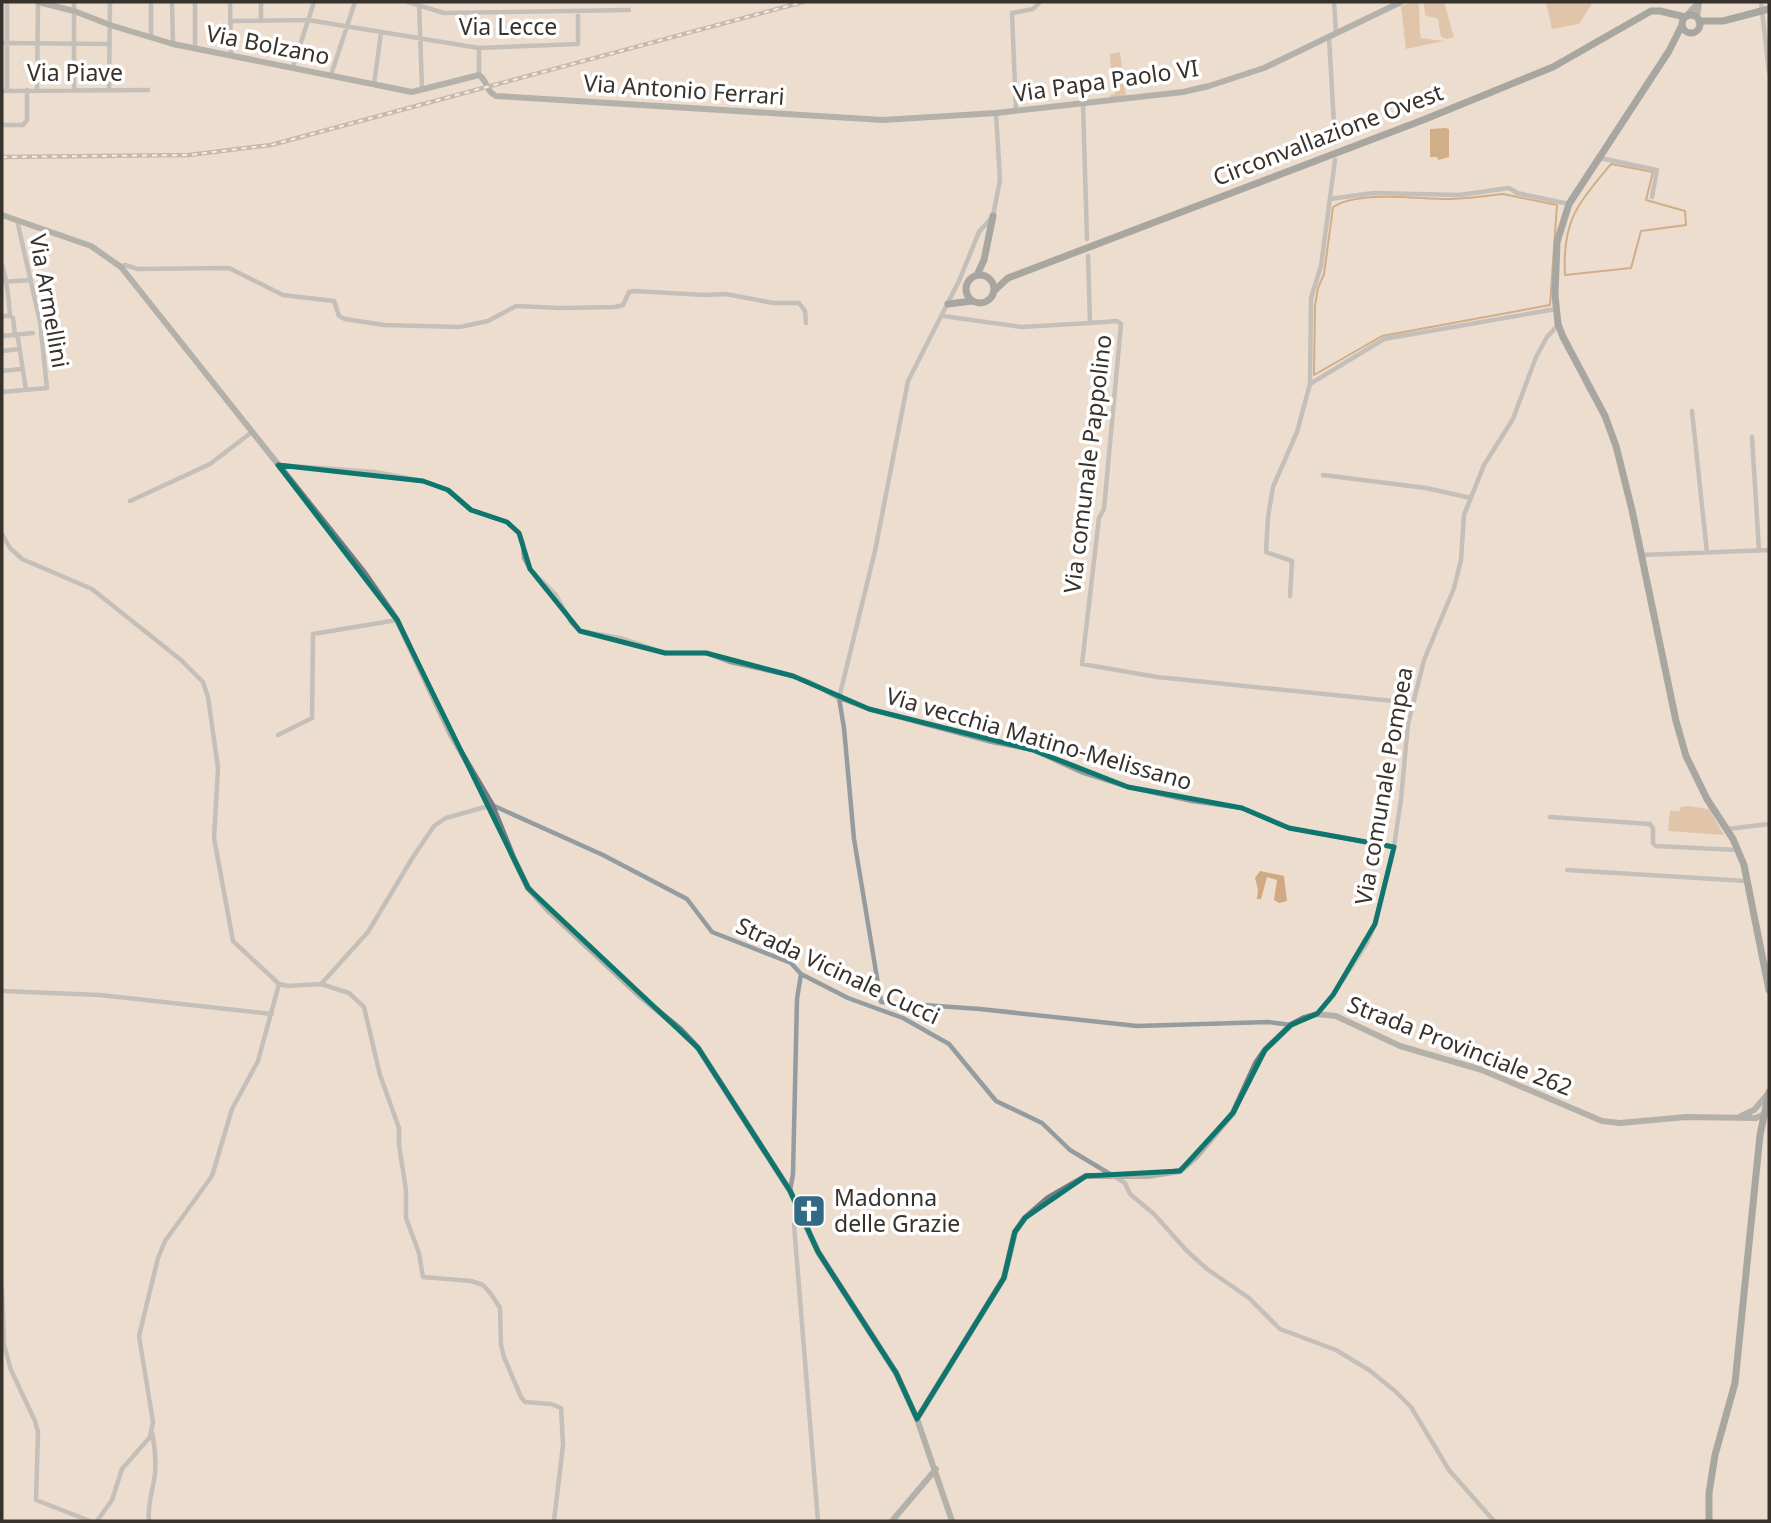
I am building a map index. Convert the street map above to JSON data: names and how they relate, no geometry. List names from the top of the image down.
{
  "streets": {
    "main road": ["Circonvallazione Ovest"],
    "street": [
      "Via Lecce",
      "Via Bolzano",
      "Via Piave",
      "Via Papa Paolo VI",
      "Via Antonio Ferrari",
      "Via Armellini",
      "Via comunale Pappolino",
      "Via vecchia Matino-Melissano",
      "Via comunale Pompea",
      "Strada Vicinale Cucci",
      "Strada Provinciale 262"
    ]
  },
  "crossings": [
    ["Via Bolzano", "Via Antonio Ferrari"],
    ["Via Papa Paolo VI", "Via Antonio Ferrari"],
    ["Via comunale Pappolino", "Via comunale Pompea"],
    ["Via vecchia Matino-Melissano", "Via comunale Pompea"],
    ["Via comunale Pompea", "Strada Provinciale 262"],
    ["Strada Vicinale Cucci", "Strada Provinciale 262"]
  ],
  "places": {
    "church": ["Madonna delle Grazie"]
  }
}
